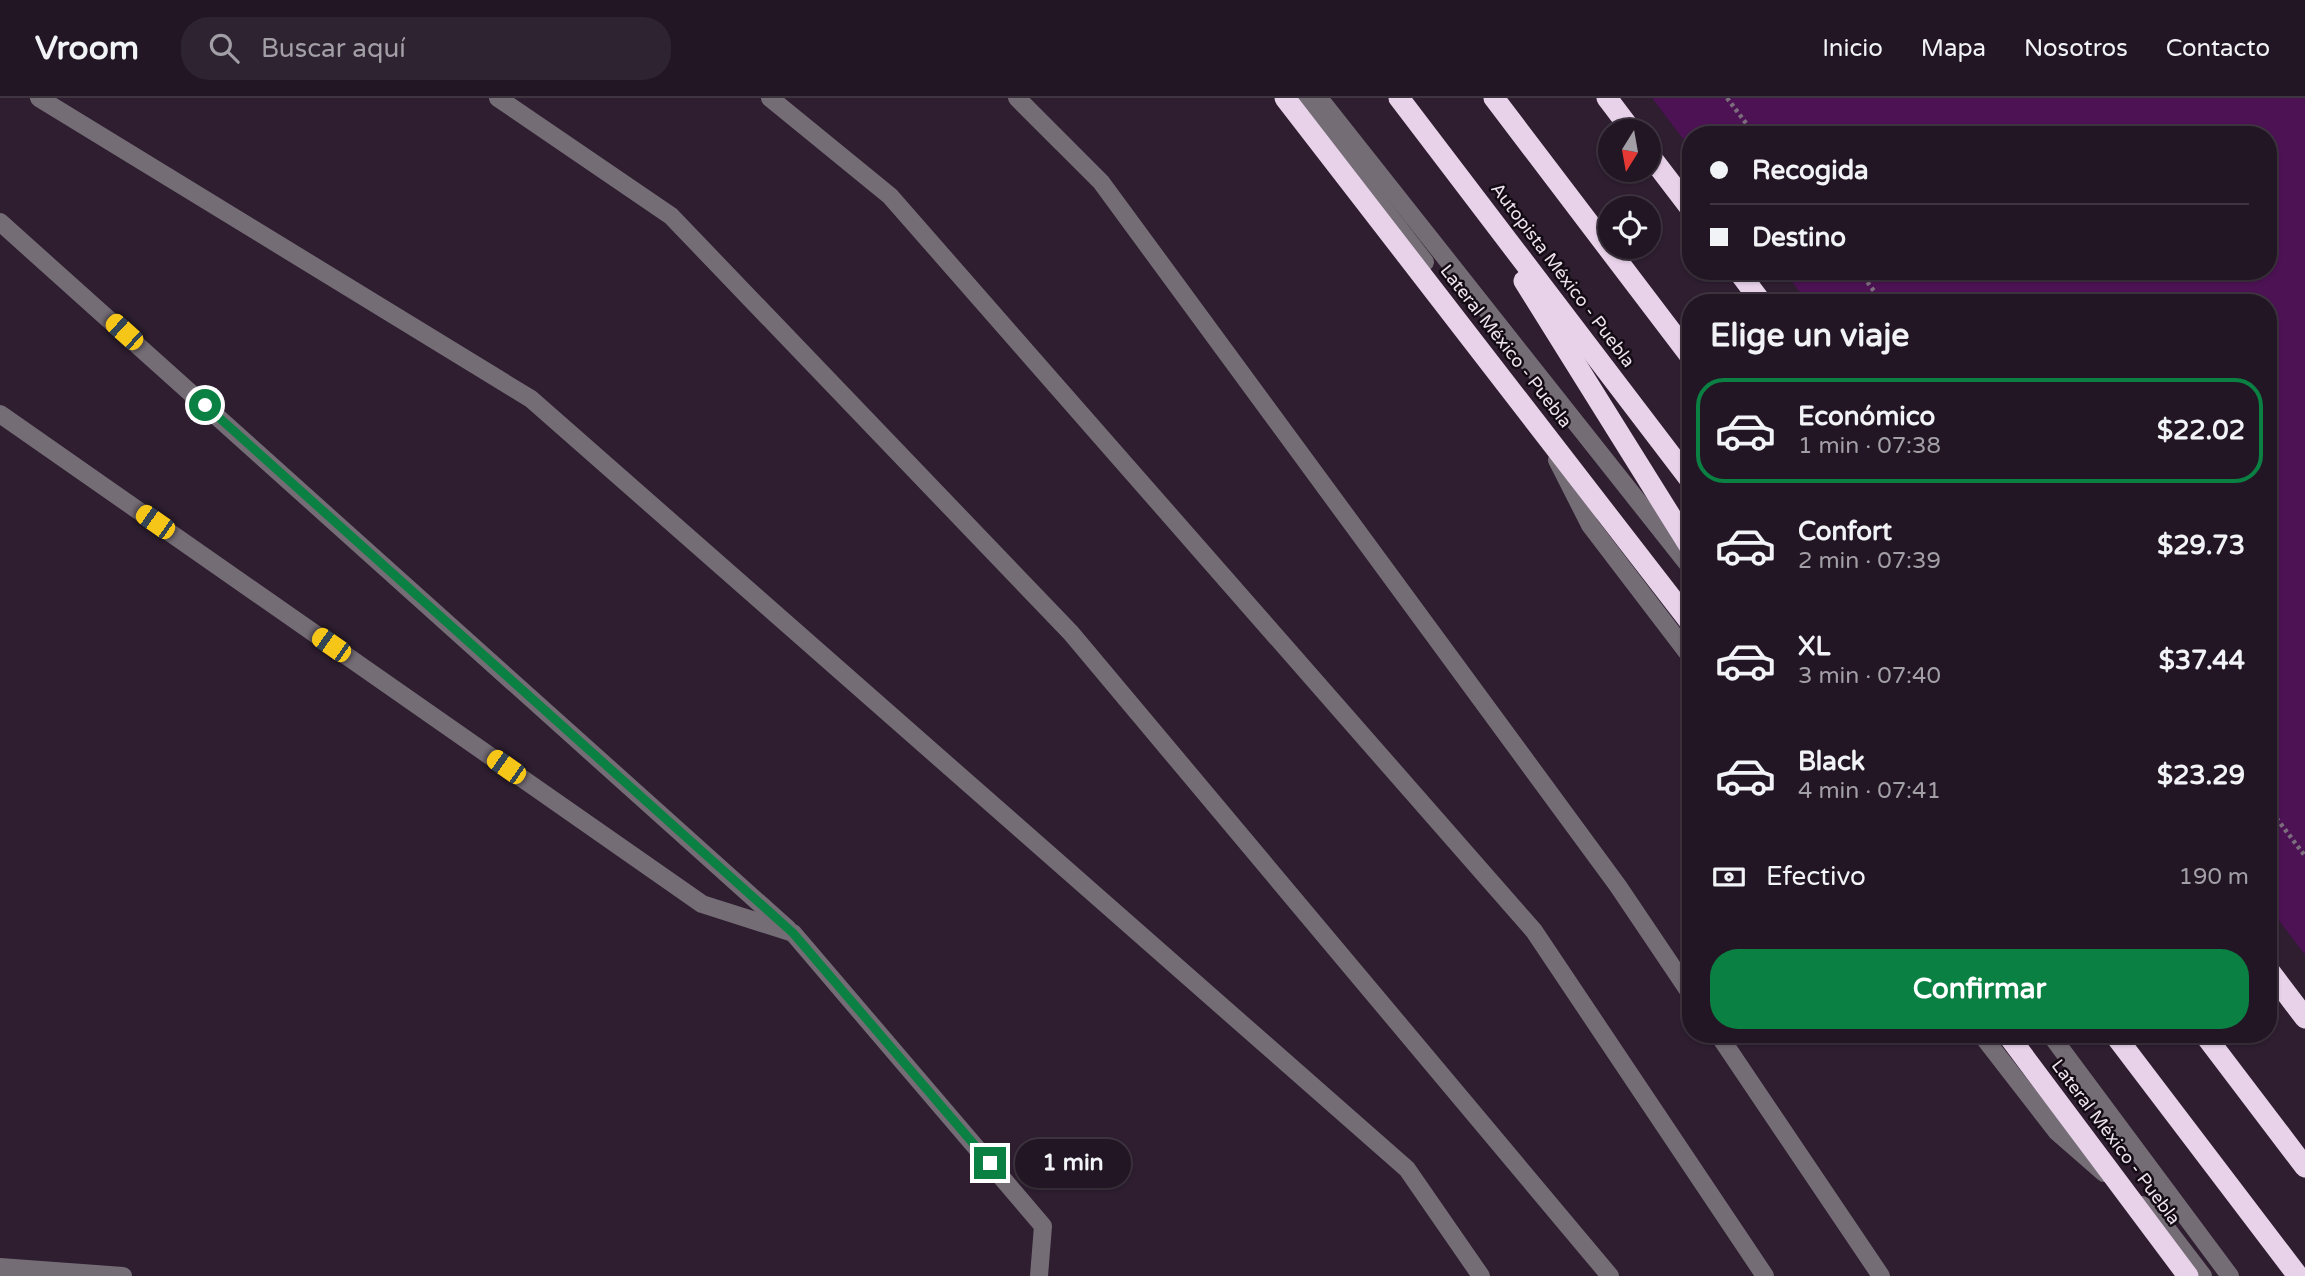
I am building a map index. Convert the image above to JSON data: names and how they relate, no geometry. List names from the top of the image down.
{
  "streets": {
    "highway": ["Autopista México - Puebla", "Lateral México - Puebla"]
  },
  "north": "bottom",
  "page": {
    "header": "Vroom",
    "search": "Buscar aquí",
    "nav": [
      "Inicio",
      "Mapa",
      "Nosotros",
      "Contacto"
    ],
    "banner": ["Recogida", "Destino"],
    "heading": "Elige un viaje",
    "list": [
      {
        "name": "Económico",
        "note": "1 min · 07:38",
        "value": "$22.02"
      },
      {
        "name": "Confort",
        "note": "2 min · 07:39",
        "value": "$29.73"
      },
      {
        "name": "XL",
        "note": "3 min · 07:40",
        "value": "$37.44"
      },
      {
        "name": "Black",
        "note": "4 min · 07:41",
        "value": "$23.29"
      }
    ],
    "pay": ["Efectivo", "190 m"],
    "buttons": "Confirmar",
    "bubble": "1 min"
  }
}
